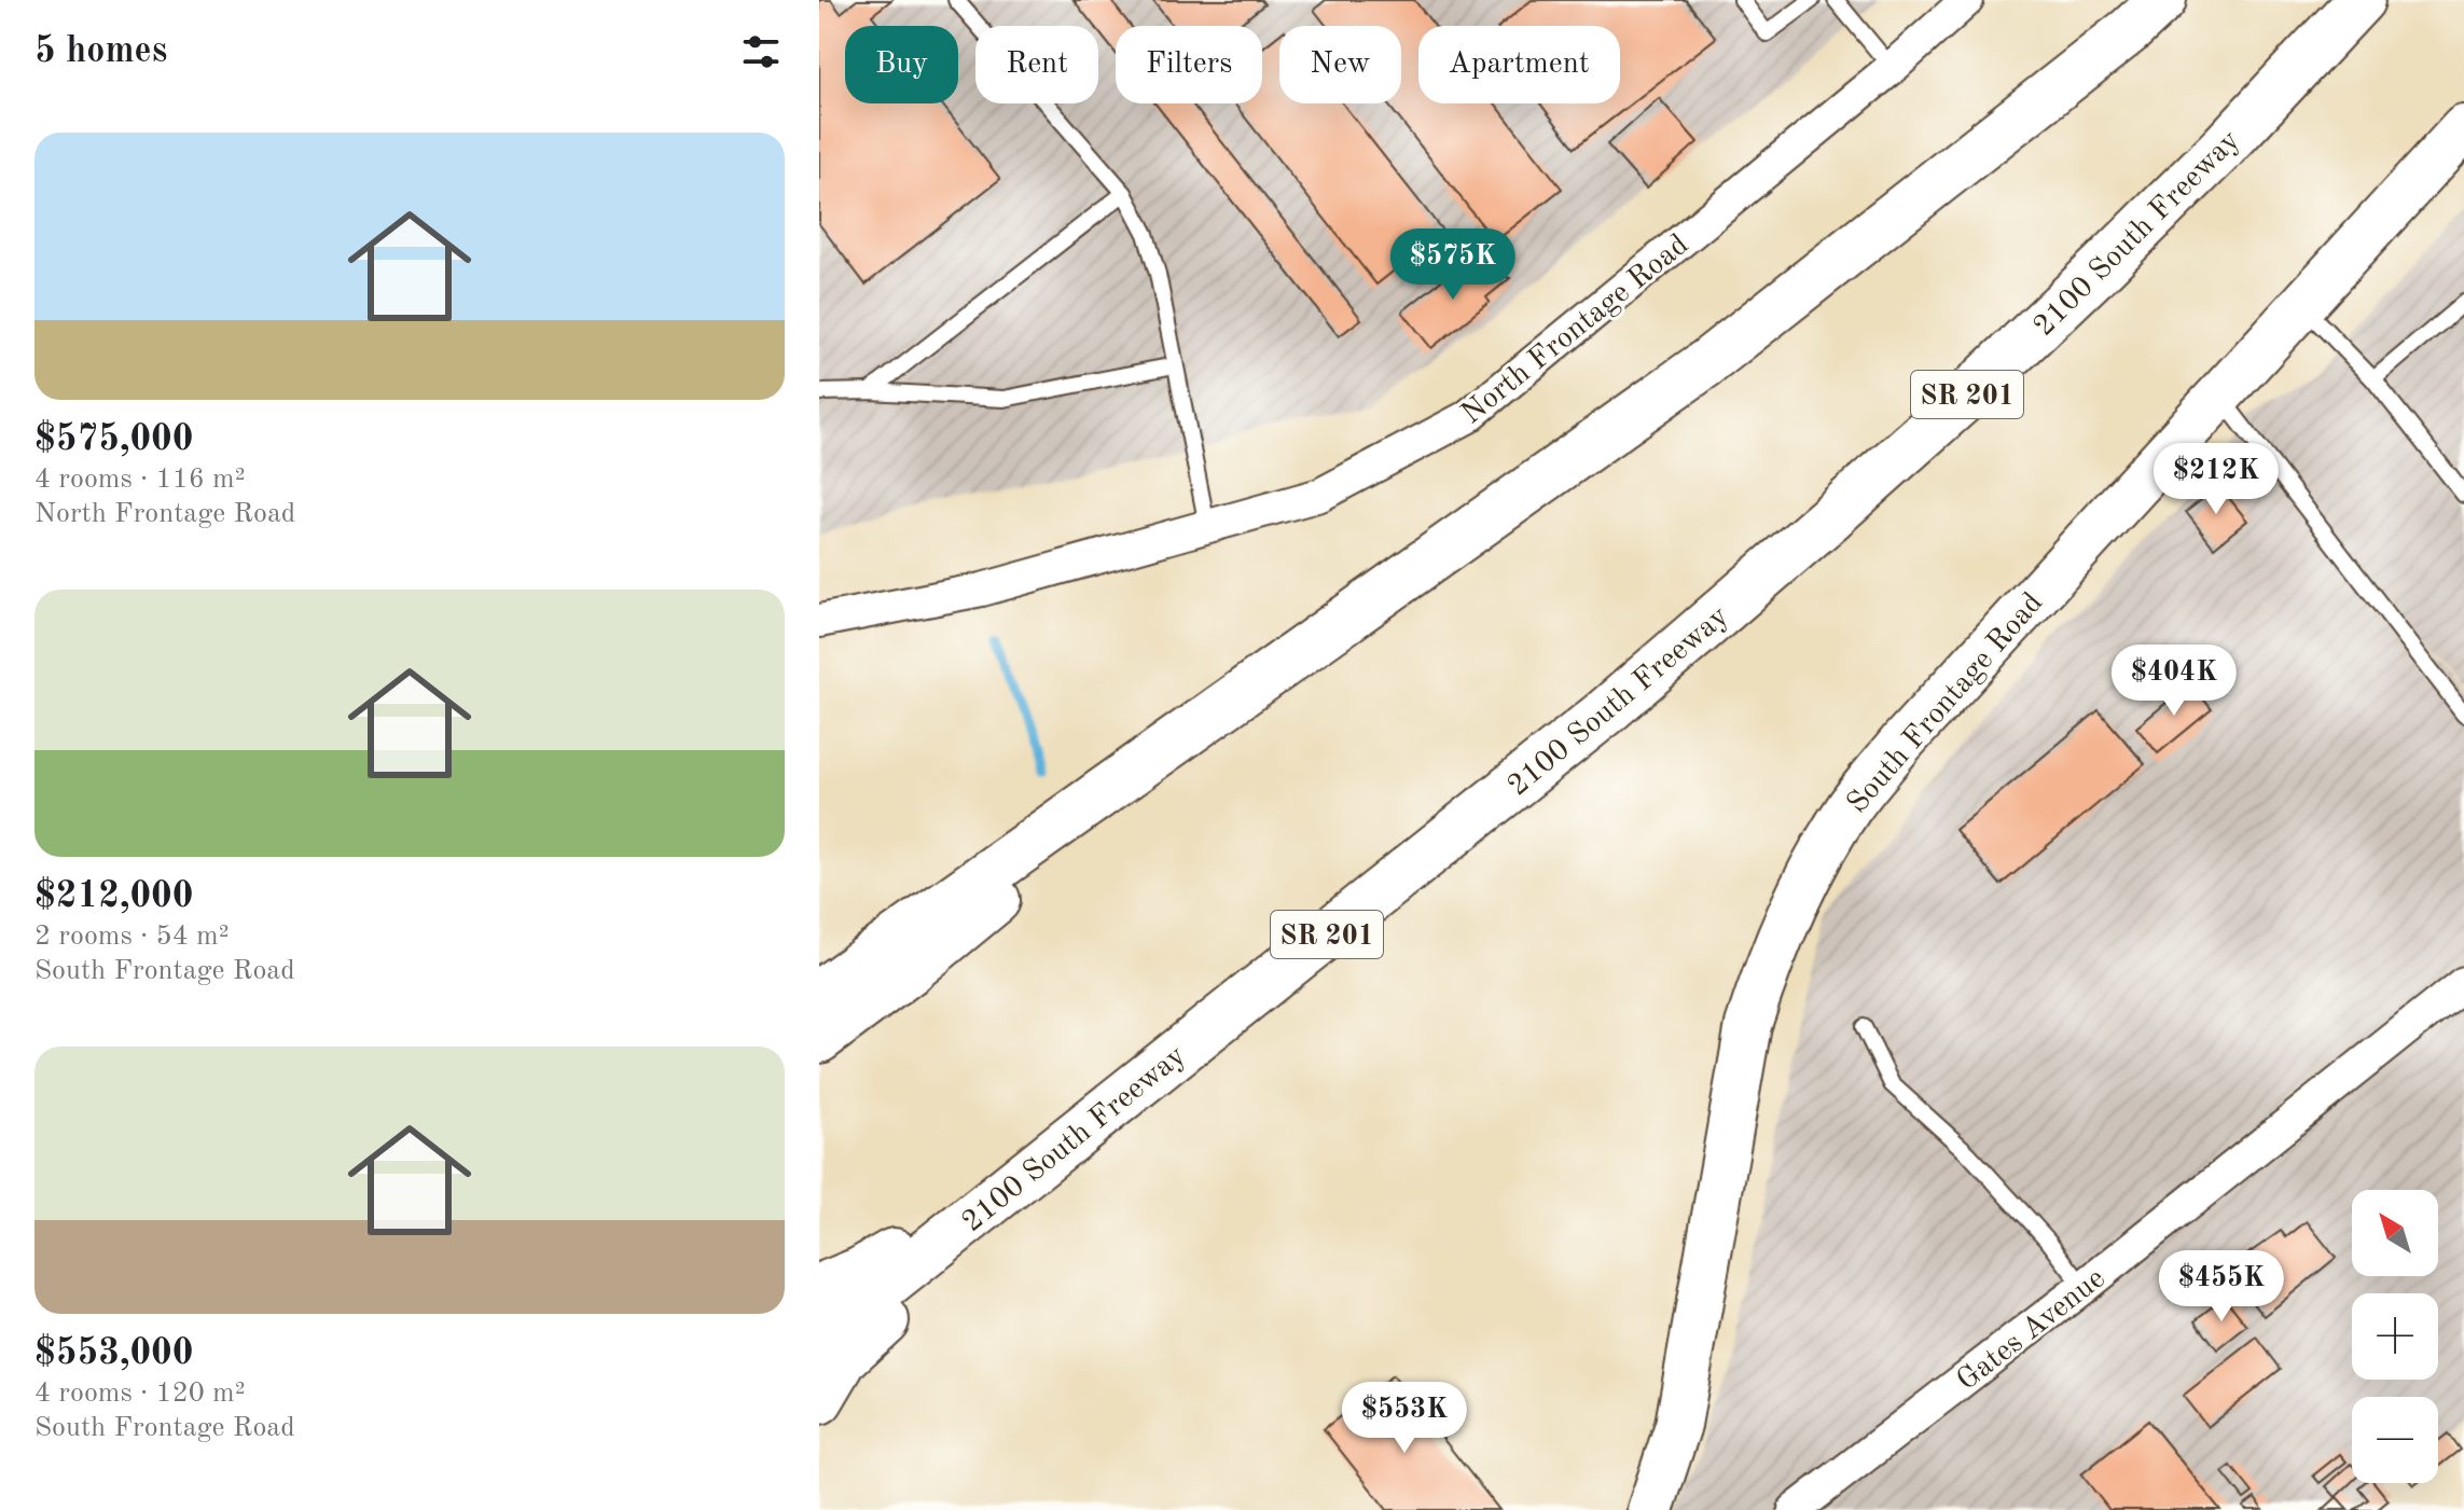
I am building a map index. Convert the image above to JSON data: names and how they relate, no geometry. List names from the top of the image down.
{
  "streets": {
    "highway": ["2100 South Freeway", "SR 201"],
    "street": ["North Frontage Road", "South Frontage Road", "Gates Avenue"]
  },
  "north": "top left",
  "page": {
    "heading": "5 homes",
    "chip": [
      "Buy",
      "Rent",
      "Filters",
      "New",
      "Apartment"
    ],
    "list": [
      {
        "name": "$575,000",
        "note": "4 rooms · 116 m² · North Frontage Road"
      },
      {
        "name": "$212,000",
        "note": "2 rooms · 54 m² · South Frontage Road"
      },
      {
        "name": "$553,000",
        "note": "4 rooms · 120 m² · South Frontage Road"
      }
    ],
    "price": [
      "$575K",
      "$212K",
      "$404K",
      "$455K",
      "$553K"
    ],
    "map_buttons": ["+", "−"]
  }
}
